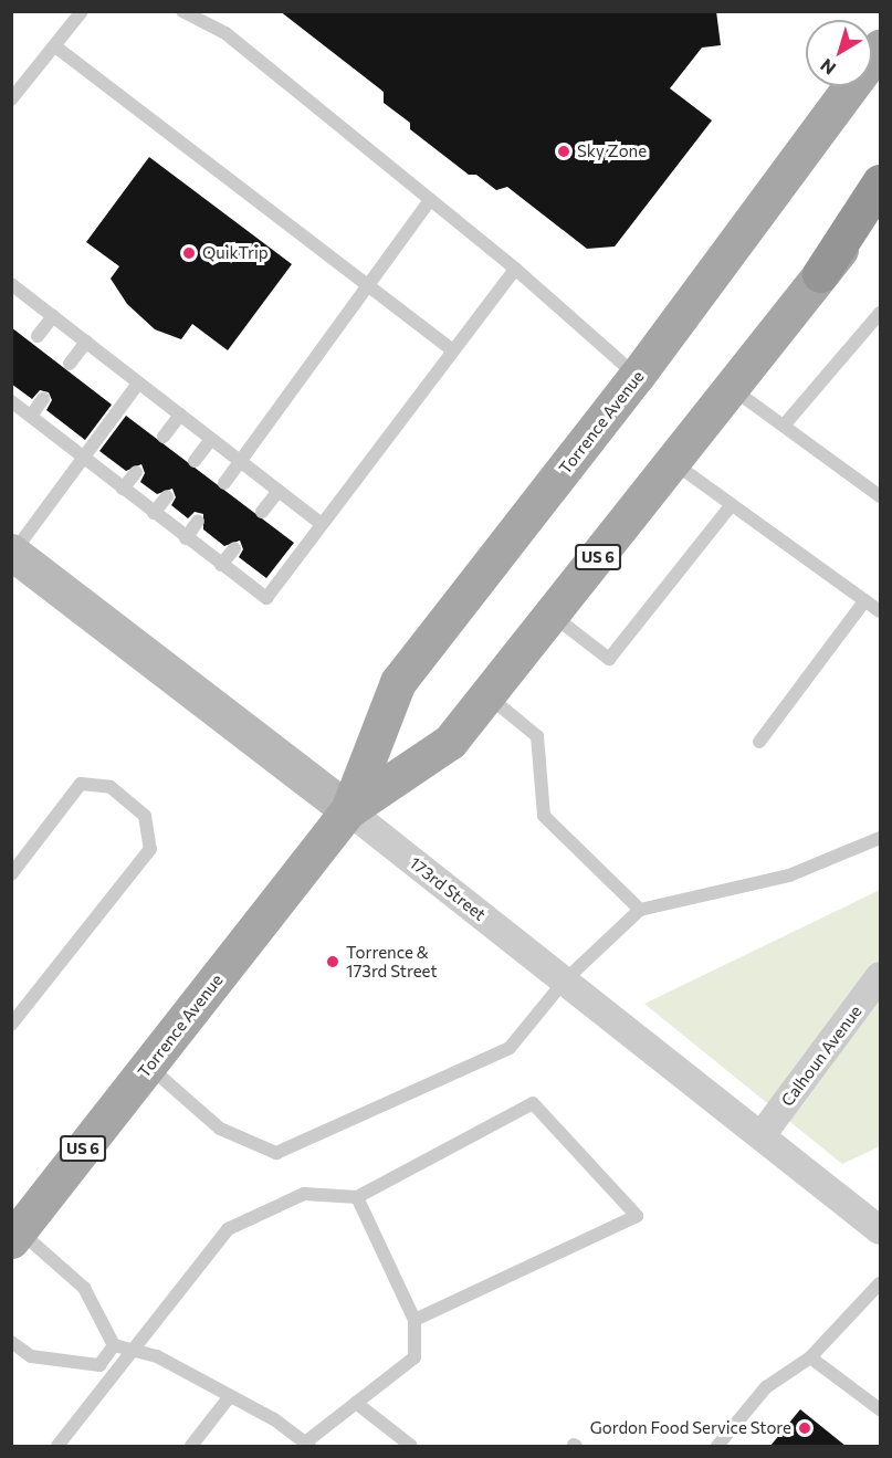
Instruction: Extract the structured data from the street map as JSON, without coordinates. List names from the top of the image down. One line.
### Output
{"streets":{"highway":["US 6"],"main road":["Torrence Avenue"],"street":["173rd Street","Calhoun Avenue"]},"crossings":[["Torrence Avenue","US 6"],["Torrence Avenue","173rd Street"],["173rd Street","Calhoun Avenue"]],"places":["Sky Zone","QuikTrip","Torrence & 173rd Street","Gordon Food Service Store"],"north":"bottom left"}
